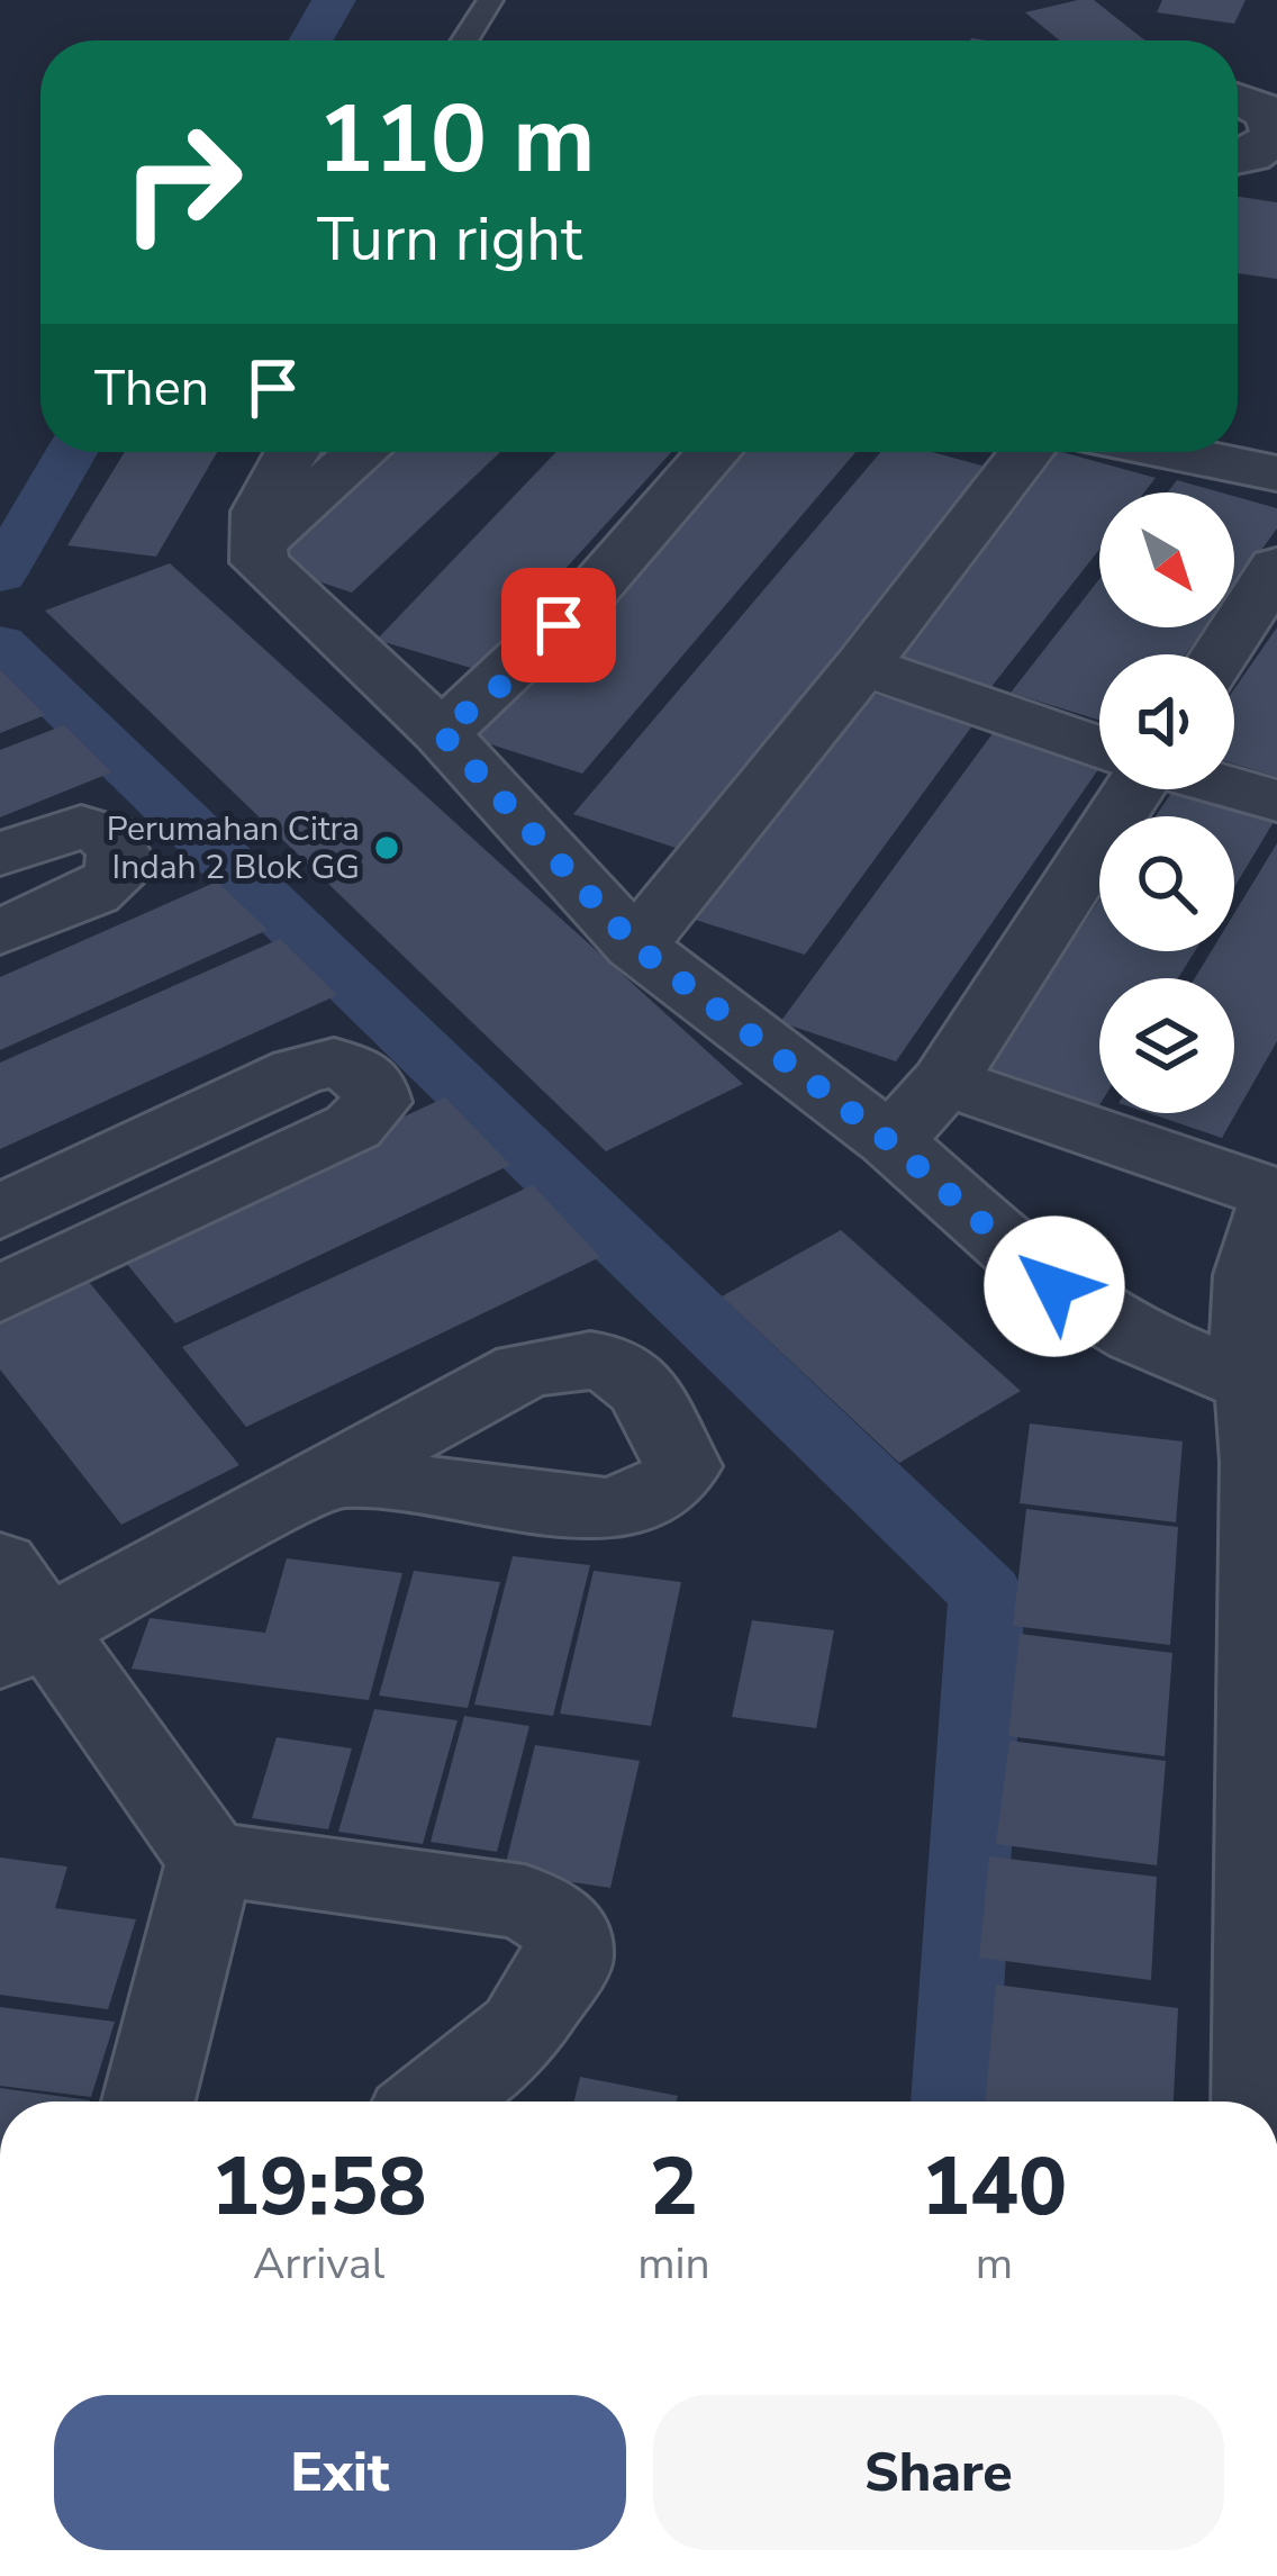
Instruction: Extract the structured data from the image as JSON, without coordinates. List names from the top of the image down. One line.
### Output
{"places":["Perumahan Citra Indah 2 Blok GG"],"north":"bottom right","page":{"turn":["110 m","Turn right"],"then":"Then","eta":["19:58","Arrival","2","min","140","m"],"buttons":["Exit","Share"]}}
